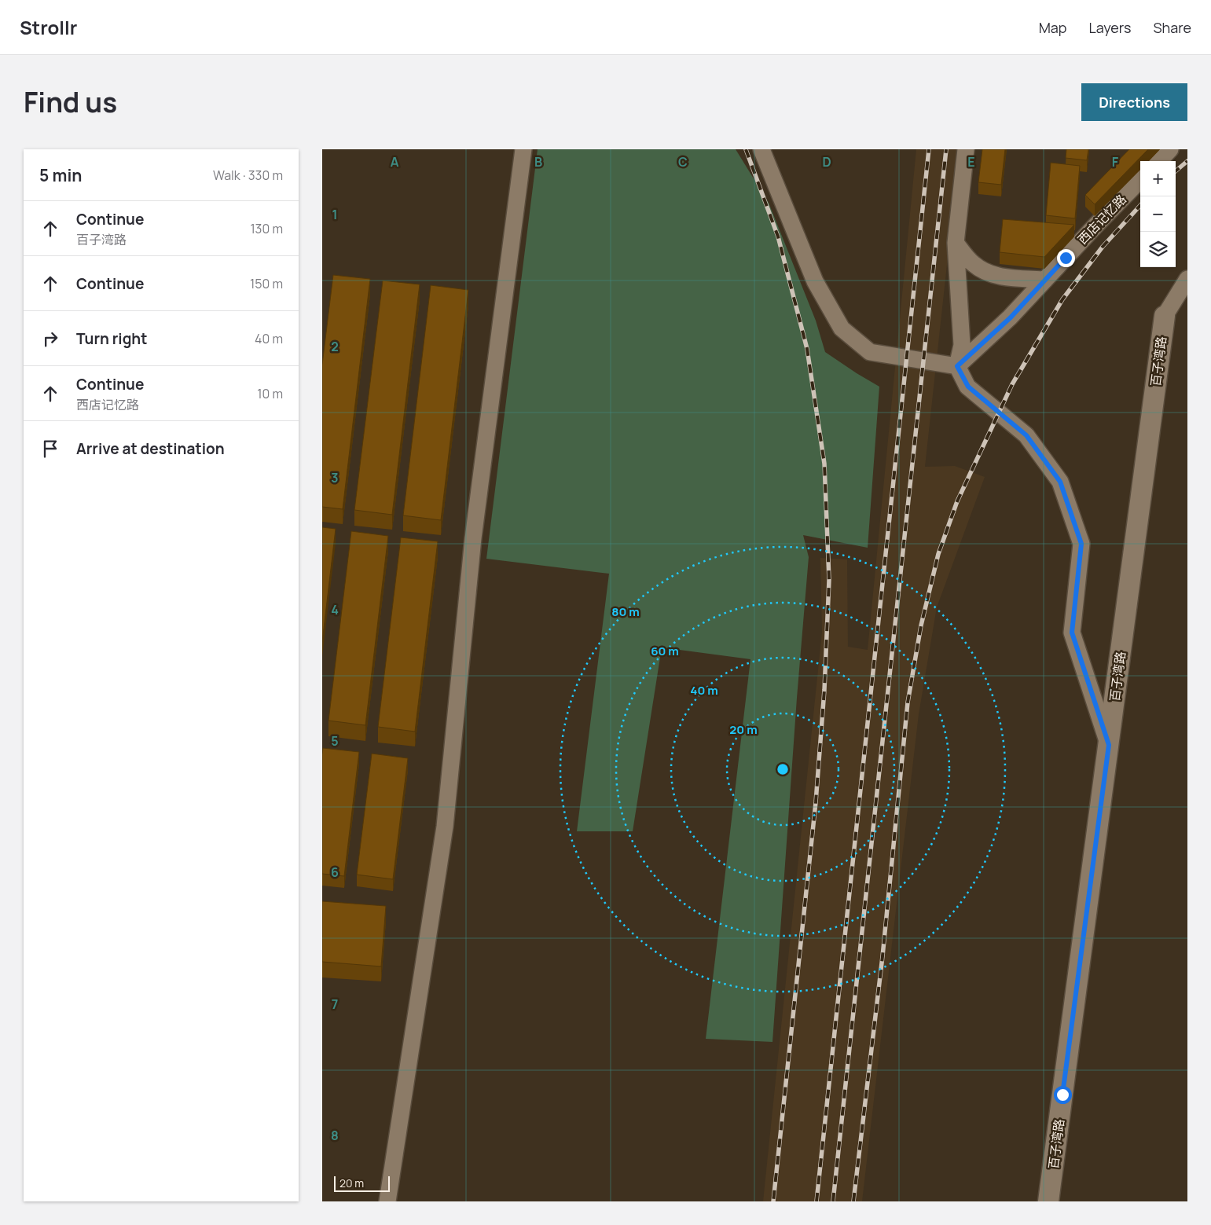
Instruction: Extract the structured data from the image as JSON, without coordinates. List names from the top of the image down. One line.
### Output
{"streets":{"street":["西店记忆路","百子湾路"]},"scale_bar":"20 m","page":{"header":"Strollr","nav":["Map","Layers","Share"],"title":"Find us","buttons":"Directions","heading":["5 min","Walk · 330 m"],"map_buttons":["+","−"],"list":[["Continue","百子湾路","130 m"],["Continue","150 m"],["Turn right","40 m"],["Continue","西店记忆路","10 m"],"Arrive at destination"],"scale":"20 m"},"grid":{"columns":["A","B","C","D","E","F"],"rows":["1","2","3","4","5","6","7","8"]},"rings":["80 m","60 m","40 m","20 m"]}
